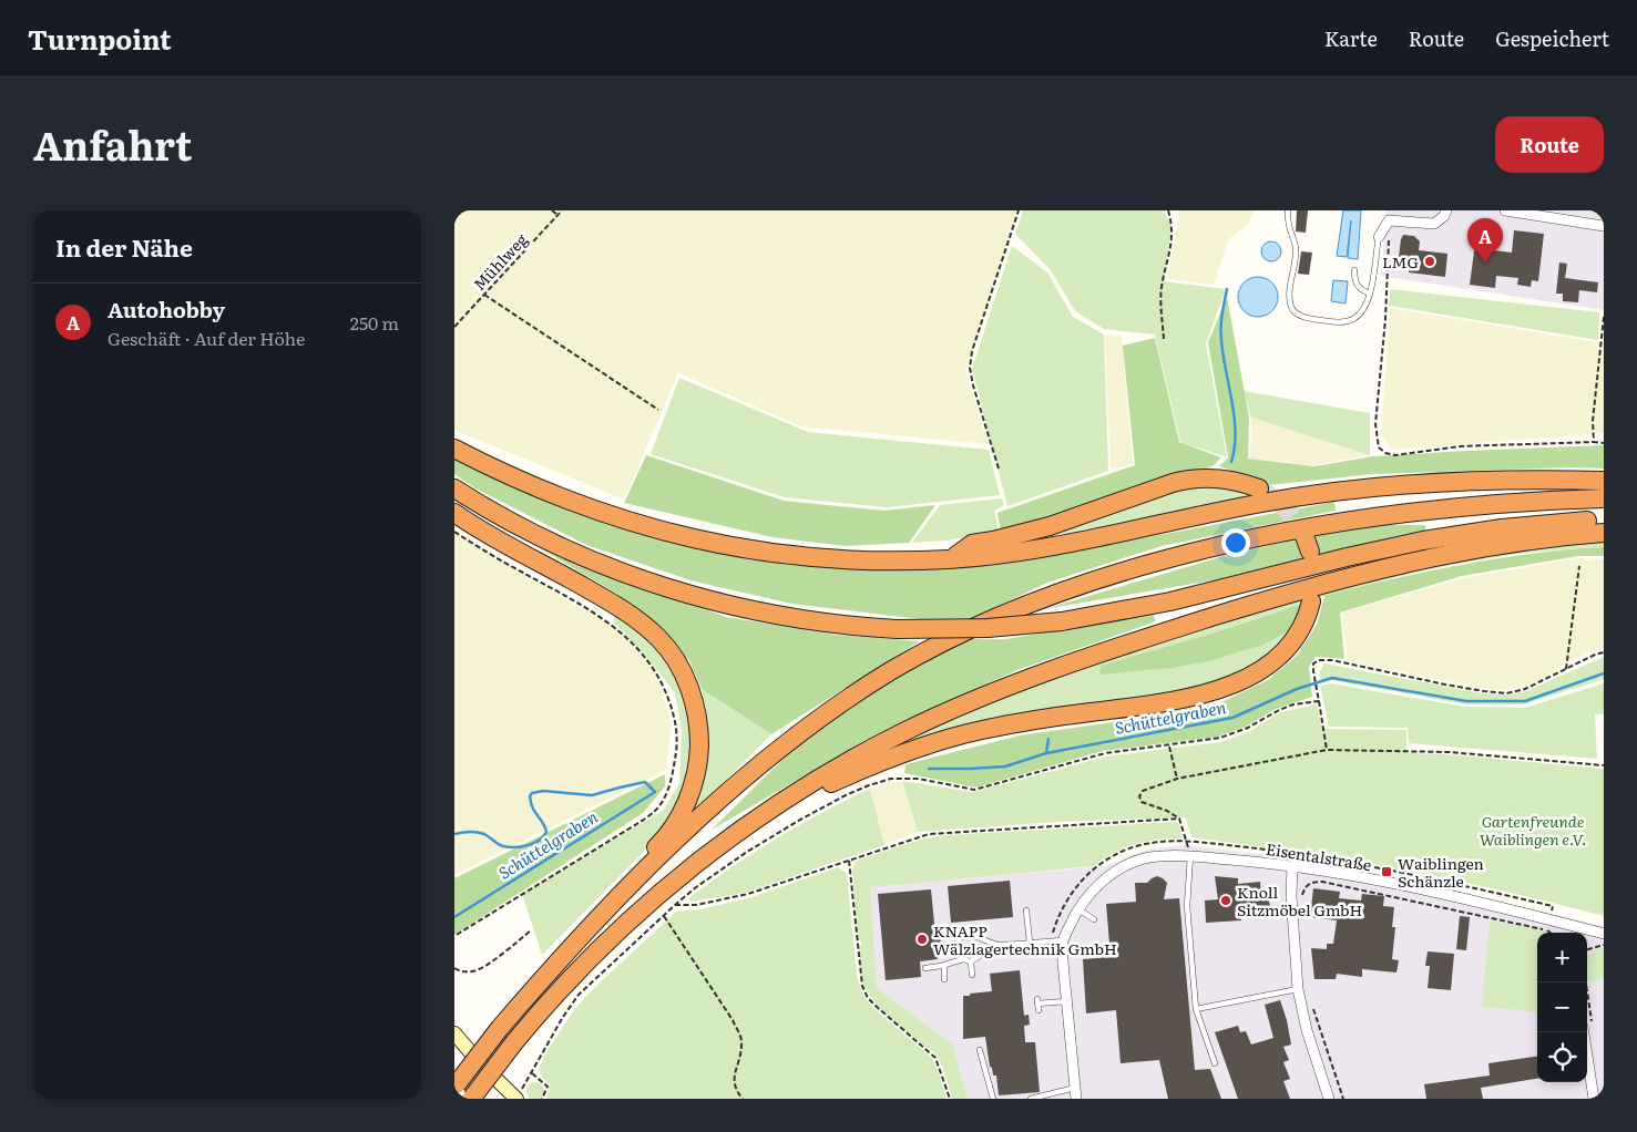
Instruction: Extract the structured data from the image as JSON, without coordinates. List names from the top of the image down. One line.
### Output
{"streets":{"street":["Eisentalstraße"],"path":["Mühlweg"]},"water":["Schüttelgraben"],"parks":["Gartenfreunde Waiblingen e.V."],"places":{"other":["LMG","Knoll Sitzmöbel GmbH","KNAPP Wälzlagertechnik GmbH"],"transit":["Waiblingen Schänzle"]},"page":{"header":"Turnpoint","nav":["Karte","Route","Gespeichert"],"title":"Anfahrt","buttons":"Route","heading":"In der Nähe","pins":"A","list":[{"mark":"A","name":"Autohobby","note":"Geschäft · Auf der Höhe","value":"250 m"}],"map_buttons":["+","−"]}}
